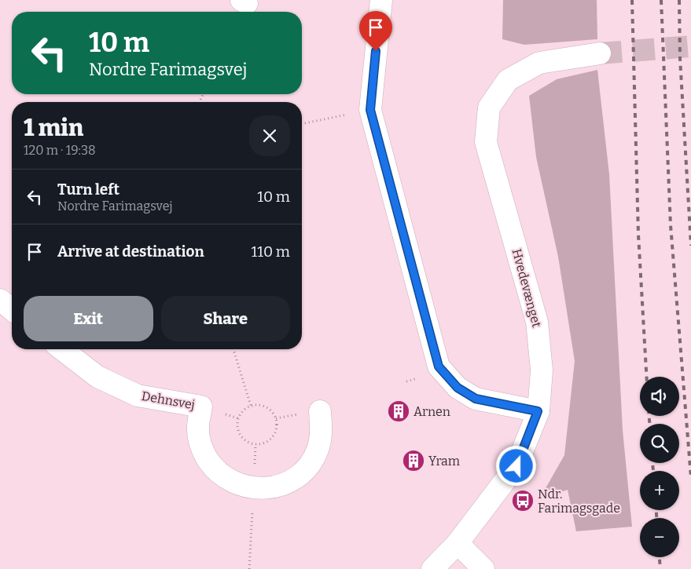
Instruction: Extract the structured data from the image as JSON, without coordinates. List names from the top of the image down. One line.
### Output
{"streets":{"street":["Hvedevænget","Dehnsvej"]},"places":{"building":["Arnen","Yram"],"bus stop":["Ndr. Farimagsgade"]},"page":{"turn":["10 m","Nordre Farimagsvej"],"heading":["1 min","120 m · 19:38"],"list":[{"name":"Turn left","note":"Nordre Farimagsvej","value":"10 m"},{"name":"Arrive at destination","value":"110 m"}],"buttons":["Exit","Share"],"map_buttons":["+","−"]}}
